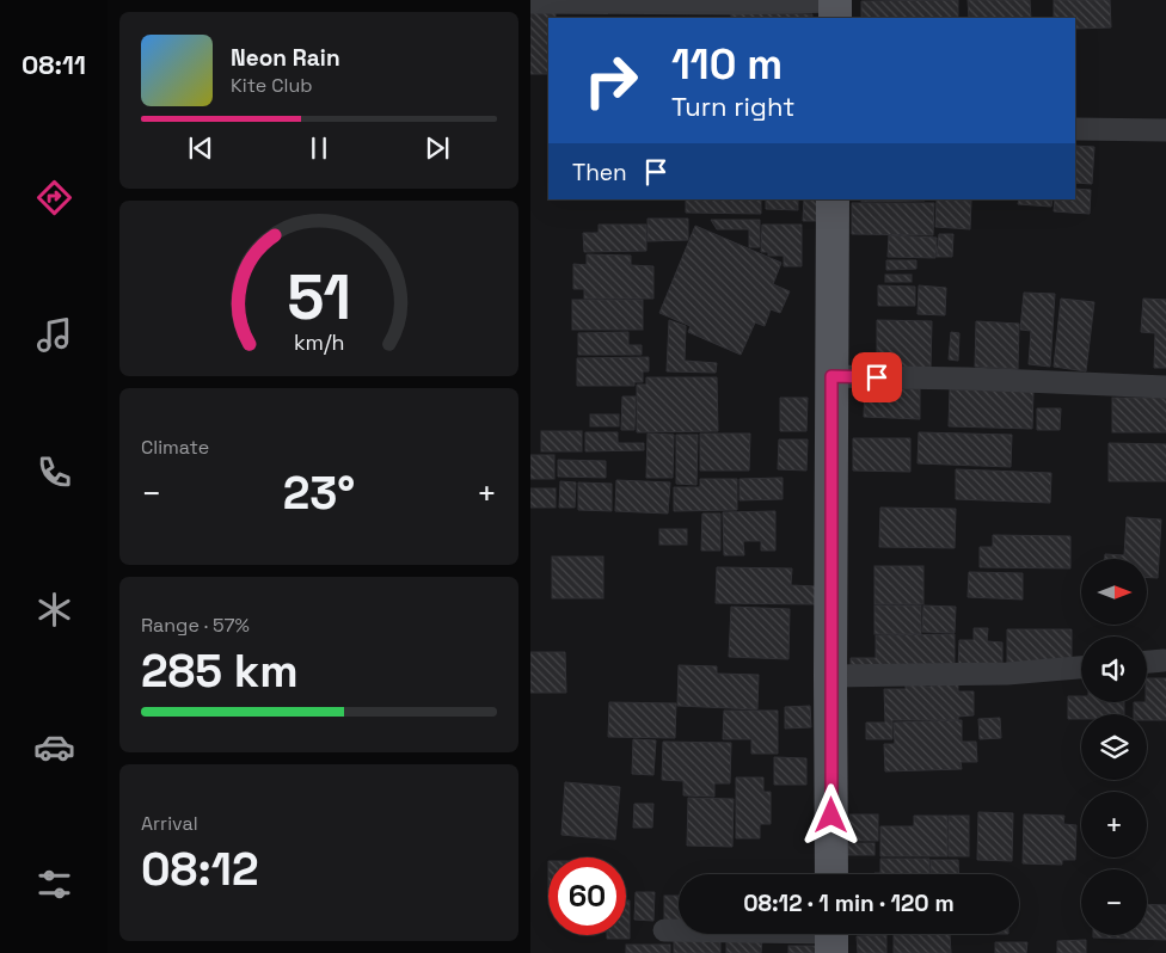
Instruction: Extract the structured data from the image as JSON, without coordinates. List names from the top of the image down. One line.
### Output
{"north":"right","page":{"tabs":"08:11","turn":["110 m","Turn right"],"song":["Neon Rain","Kite Club"],"then":"Then","tile":["Climate",["Range · 57%","285 km"],["Arrival","08:12"]],"heat":["−","23°","+"],"map_buttons":["+","−"],"limit":"60","trip":"08:12 · 1 min · 120 m","gauge":["51","km/h"]}}
